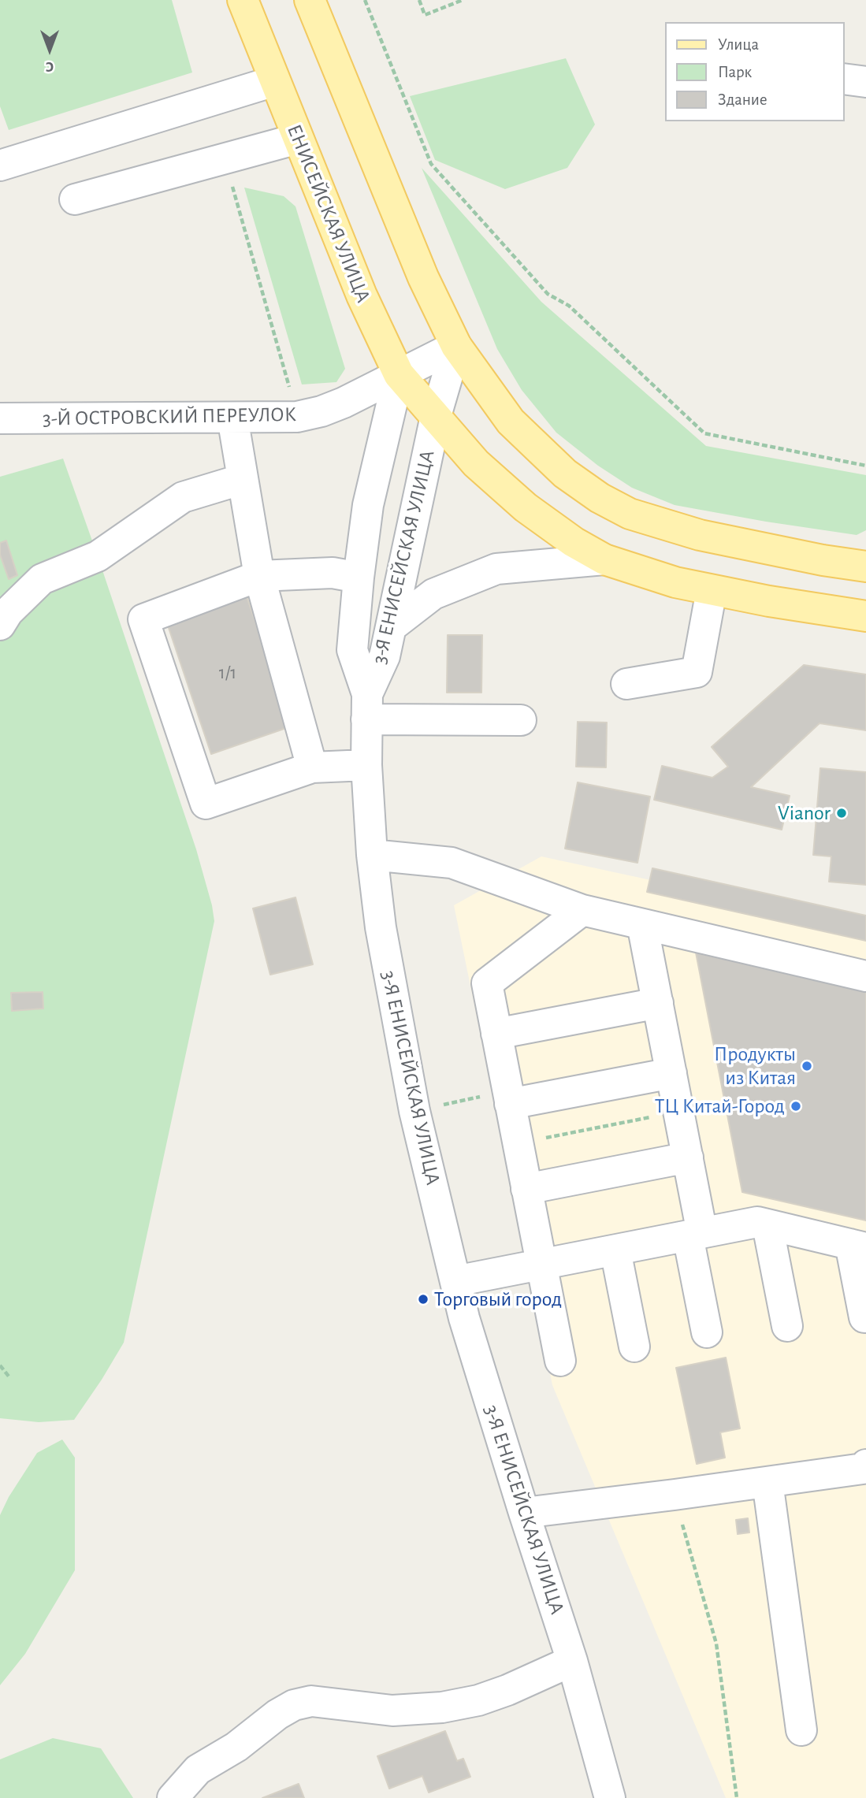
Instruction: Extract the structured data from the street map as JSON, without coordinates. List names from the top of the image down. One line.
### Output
{"streets":{"main road":["ЕНИСЕЙСКАЯ УЛИЦА"],"street":["3-Й ОСТРОВСКИЙ ПЕРЕУЛОК","3-Я ЕНИСЕЙСКАЯ УЛИЦА"]},"crossings":[["ЕНИСЕЙСКАЯ УЛИЦА","3-Й ОСТРОВСКИЙ ПЕРЕУЛОК"],["ЕНИСЕЙСКАЯ УЛИЦА","3-Я ЕНИСЕЙСКАЯ УЛИЦА"],["3-Й ОСТРОВСКИЙ ПЕРЕУЛОК","3-Я ЕНИСЕЙСКАЯ УЛИЦА"]],"places":["Vianor","Продукты из Китая","ТЦ Китай-Город","Торговый город"],"house_numbers":["1/1"],"legend":["Улица","Парк","Здание"],"north":"bottom"}
